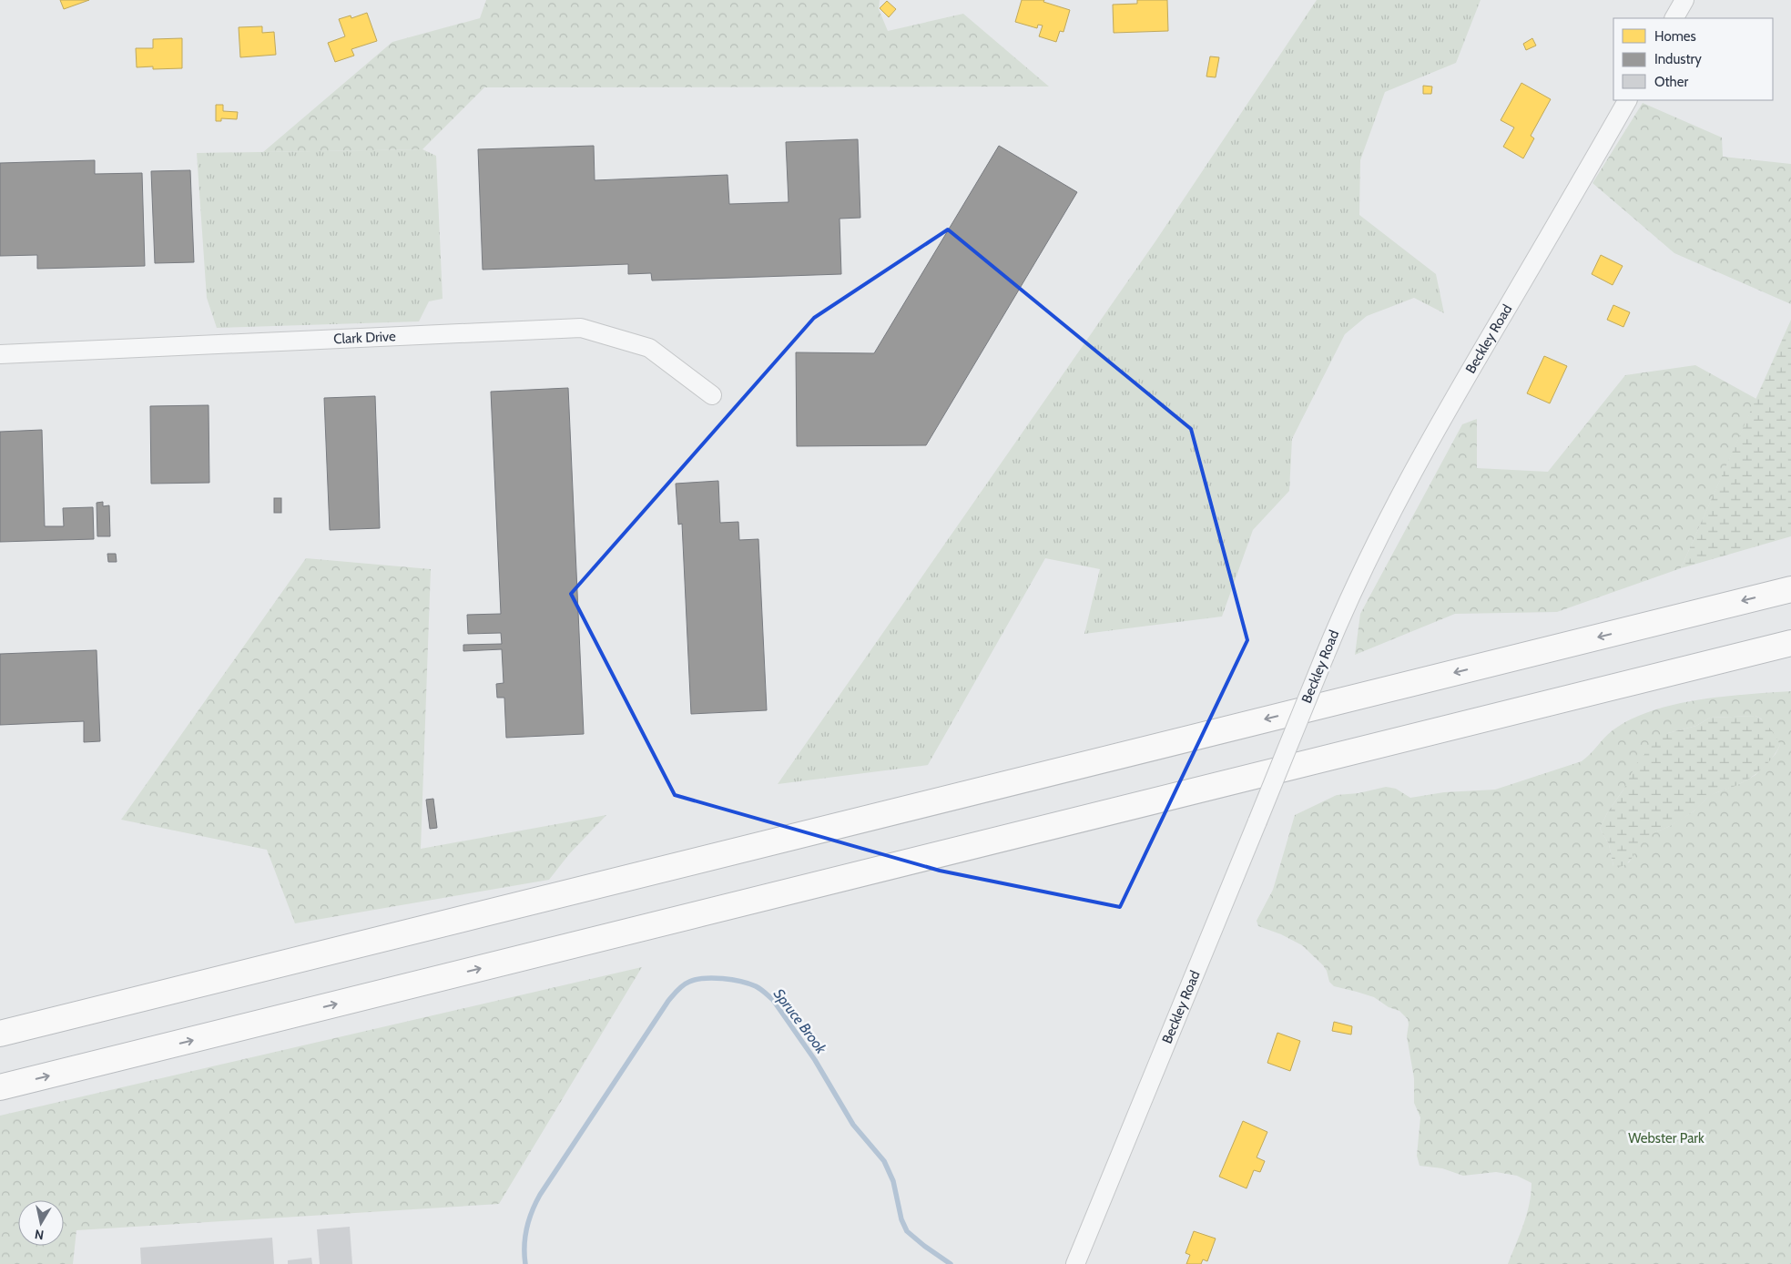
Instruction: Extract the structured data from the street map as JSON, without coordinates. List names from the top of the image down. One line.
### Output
{"streets":{"street":["Clark Drive","Beckley Road"]},"water":["Spruce Brook"],"parks":["Webster Park"],"legend":["Homes","Industry","Other"],"north":"bottom"}
